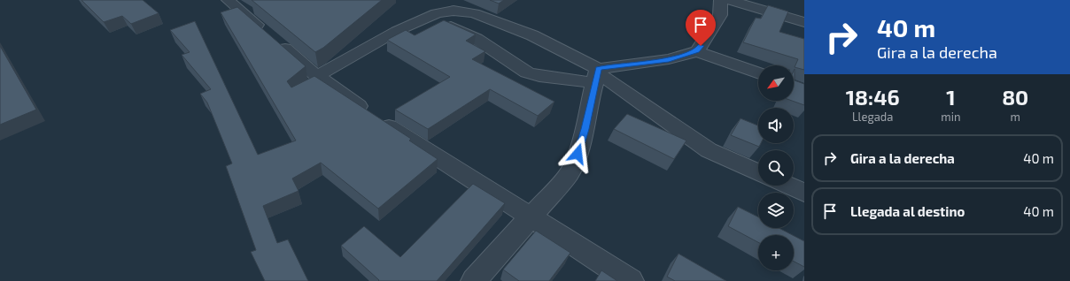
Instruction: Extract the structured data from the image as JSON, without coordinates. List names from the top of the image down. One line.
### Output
{"north":"bottom left","page":{"turn":["40 m","Gira a la derecha"],"map_buttons":"+","eta":["18:46","Llegada","1","min","80","m"],"list":[{"name":"Gira a la derecha","value":"40 m"},{"name":"Llegada al destino","value":"40 m"}]}}
